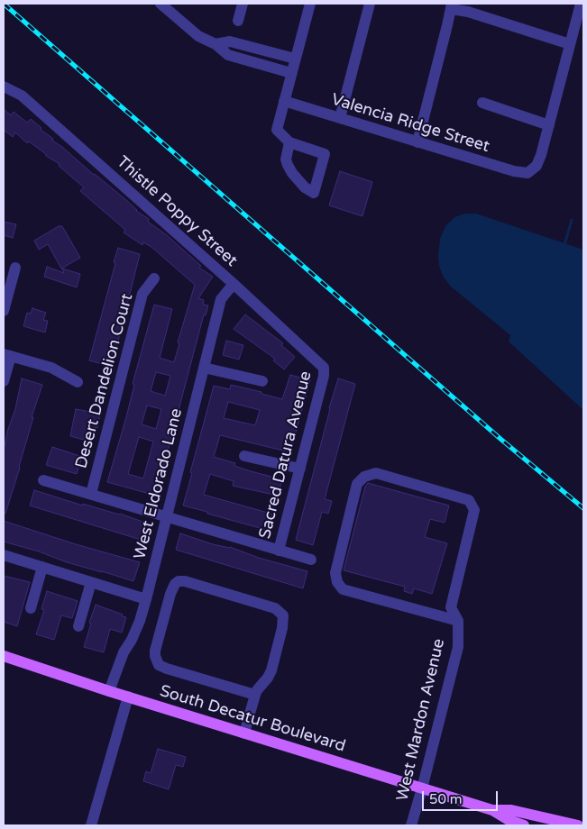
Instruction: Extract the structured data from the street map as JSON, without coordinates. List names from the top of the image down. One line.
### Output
{"streets":{"main road":["South Decatur Boulevard"],"street":["Valencia Ridge Street","Thistle Poppy Street","Desert Dandelion Court","Sacred Datura Avenue","West Eldorado Lane","West Mardon Avenue"]},"crossings":[["Thistle Poppy Street","Sacred Datura Avenue"],["Thistle Poppy Street","West Eldorado Lane"],["West Eldorado Lane","South Decatur Boulevard"],["South Decatur Boulevard","West Mardon Avenue"]],"scale_bar":"50 m"}
